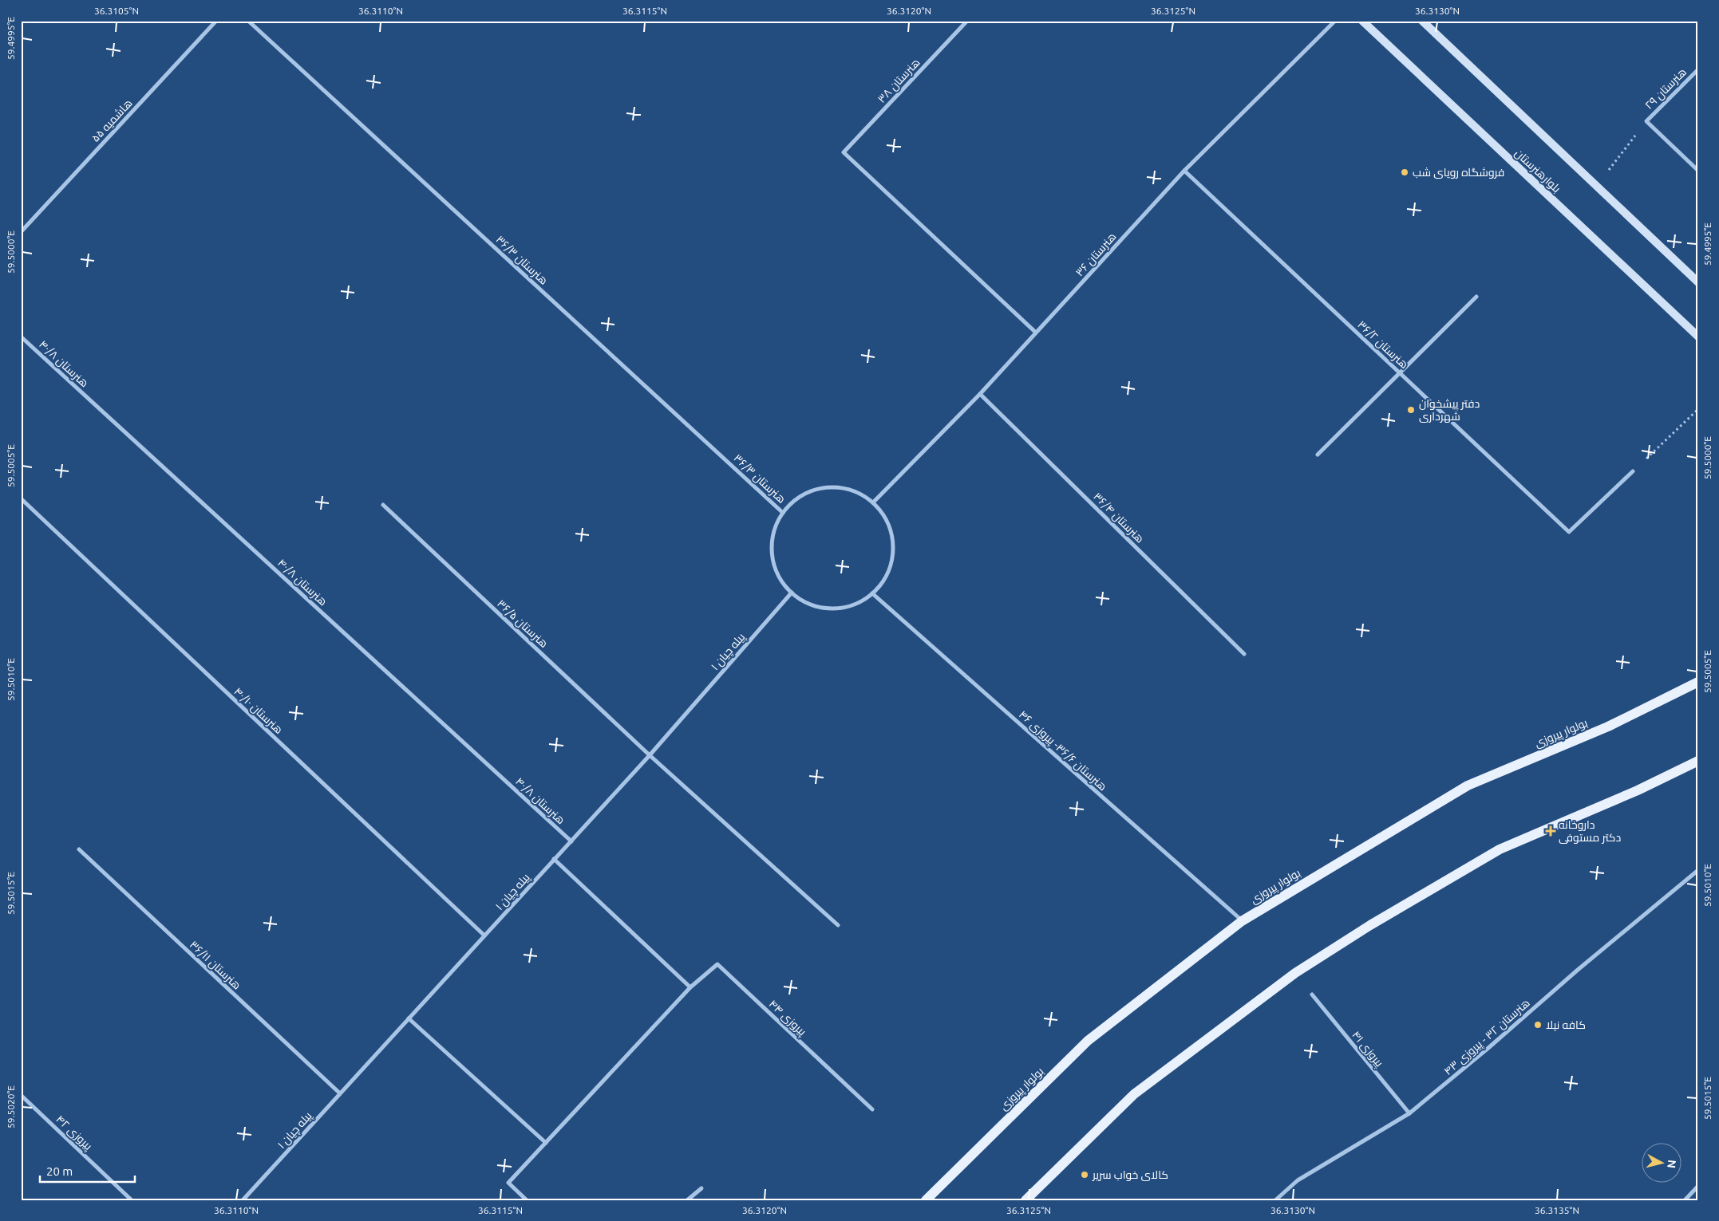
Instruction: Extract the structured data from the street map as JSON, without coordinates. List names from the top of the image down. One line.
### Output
{"streets":{"main road":["بلوارهنرستان","بولوار پیروزی"],"street":["هنرستان ۳۸","هنرستان ۲۹","هاشمیه ۵۵","هنرستان ۳۶","هنرستان ۳۶/۳","هنرستان ۳۶/۲","هنرستان ۴۰/۸","هنرستان ۳۶/۴","هنرستان ۳۶/۵","پیله چیان ۱","هنرستان ۴۰/۱۰","هنرستان ۳۶/۶- پیروزی ۴۶","هنرستان ۳۶/۱۱","پیروزی ۴۴","هنرستان ۳۲ - پیروزی ۴۳","پیروزی ۴۱","پیروزی ۴۲"]},"crossings":[["هنرستان ۳۸","هنرستان ۳۶"],["هنرستان ۳۶","هنرستان ۳۶/۳"],["هنرستان ۳۶","هنرستان ۳۶/۲"],["هنرستان ۳۶","هنرستان ۳۶/۴"],["هنرستان ۳۶","پیله چیان ۱"],["هنرستان ۳۶","هنرستان ۳۶/۶- پیروزی ۴۶"],["هنرستان ۳۶/۳","پیله چیان ۱"],["هنرستان ۳۶/۳","هنرستان ۳۶/۶- پیروزی ۴۶"],["هنرستان ۴۰/۸","پیله چیان ۱"],["هنرستان ۳۶/۵","پیله چیان ۱"],["پیله چیان ۱","هنرستان ۴۰/۱۰"],["پیله چیان ۱","هنرستان ۳۶/۶- پیروزی ۴۶"],["پیله چیان ۱","هنرستان ۳۶/۱۱"],["بولوار پیروزی","هنرستان ۳۶/۶- پیروزی ۴۶"],["هنرستان ۳۲ - پیروزی ۴۳","پیروزی ۴۱"]],"places":{"other":["فروشگاه رویای شب","دفتر پیشخوان شهرداری","کافه نیلا","کالای خواب سریر"],"health":["داروخانه دکتر مستوفی"]},"scale_bar":"20 m","north":"right","coordinates":["36.3105°N","36.3110°N","36.3115°N","36.3120°N","36.3125°N","36.3130°N","59.4995°E","59.5000°E","59.5005°E","59.5010°E","59.5015°E","59.5020°E","36.3135°N"]}
